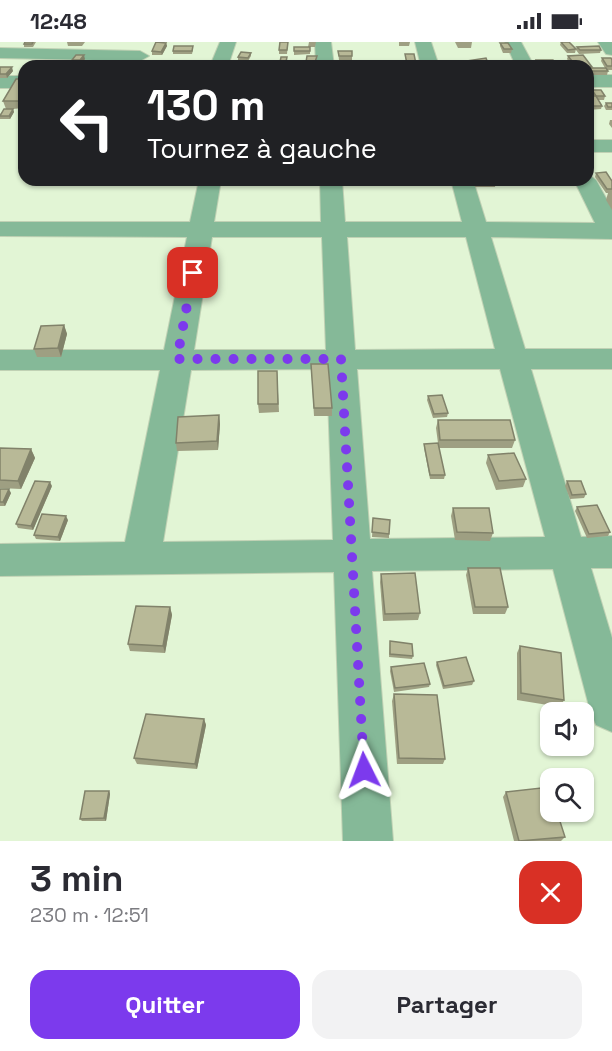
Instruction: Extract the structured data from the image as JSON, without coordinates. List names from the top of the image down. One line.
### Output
{"page":{"status":"12:48","turn":["130 m","Tournez à gauche"],"heading":["3 min","230 m · 12:51"],"buttons":["Quitter","Partager"]}}
